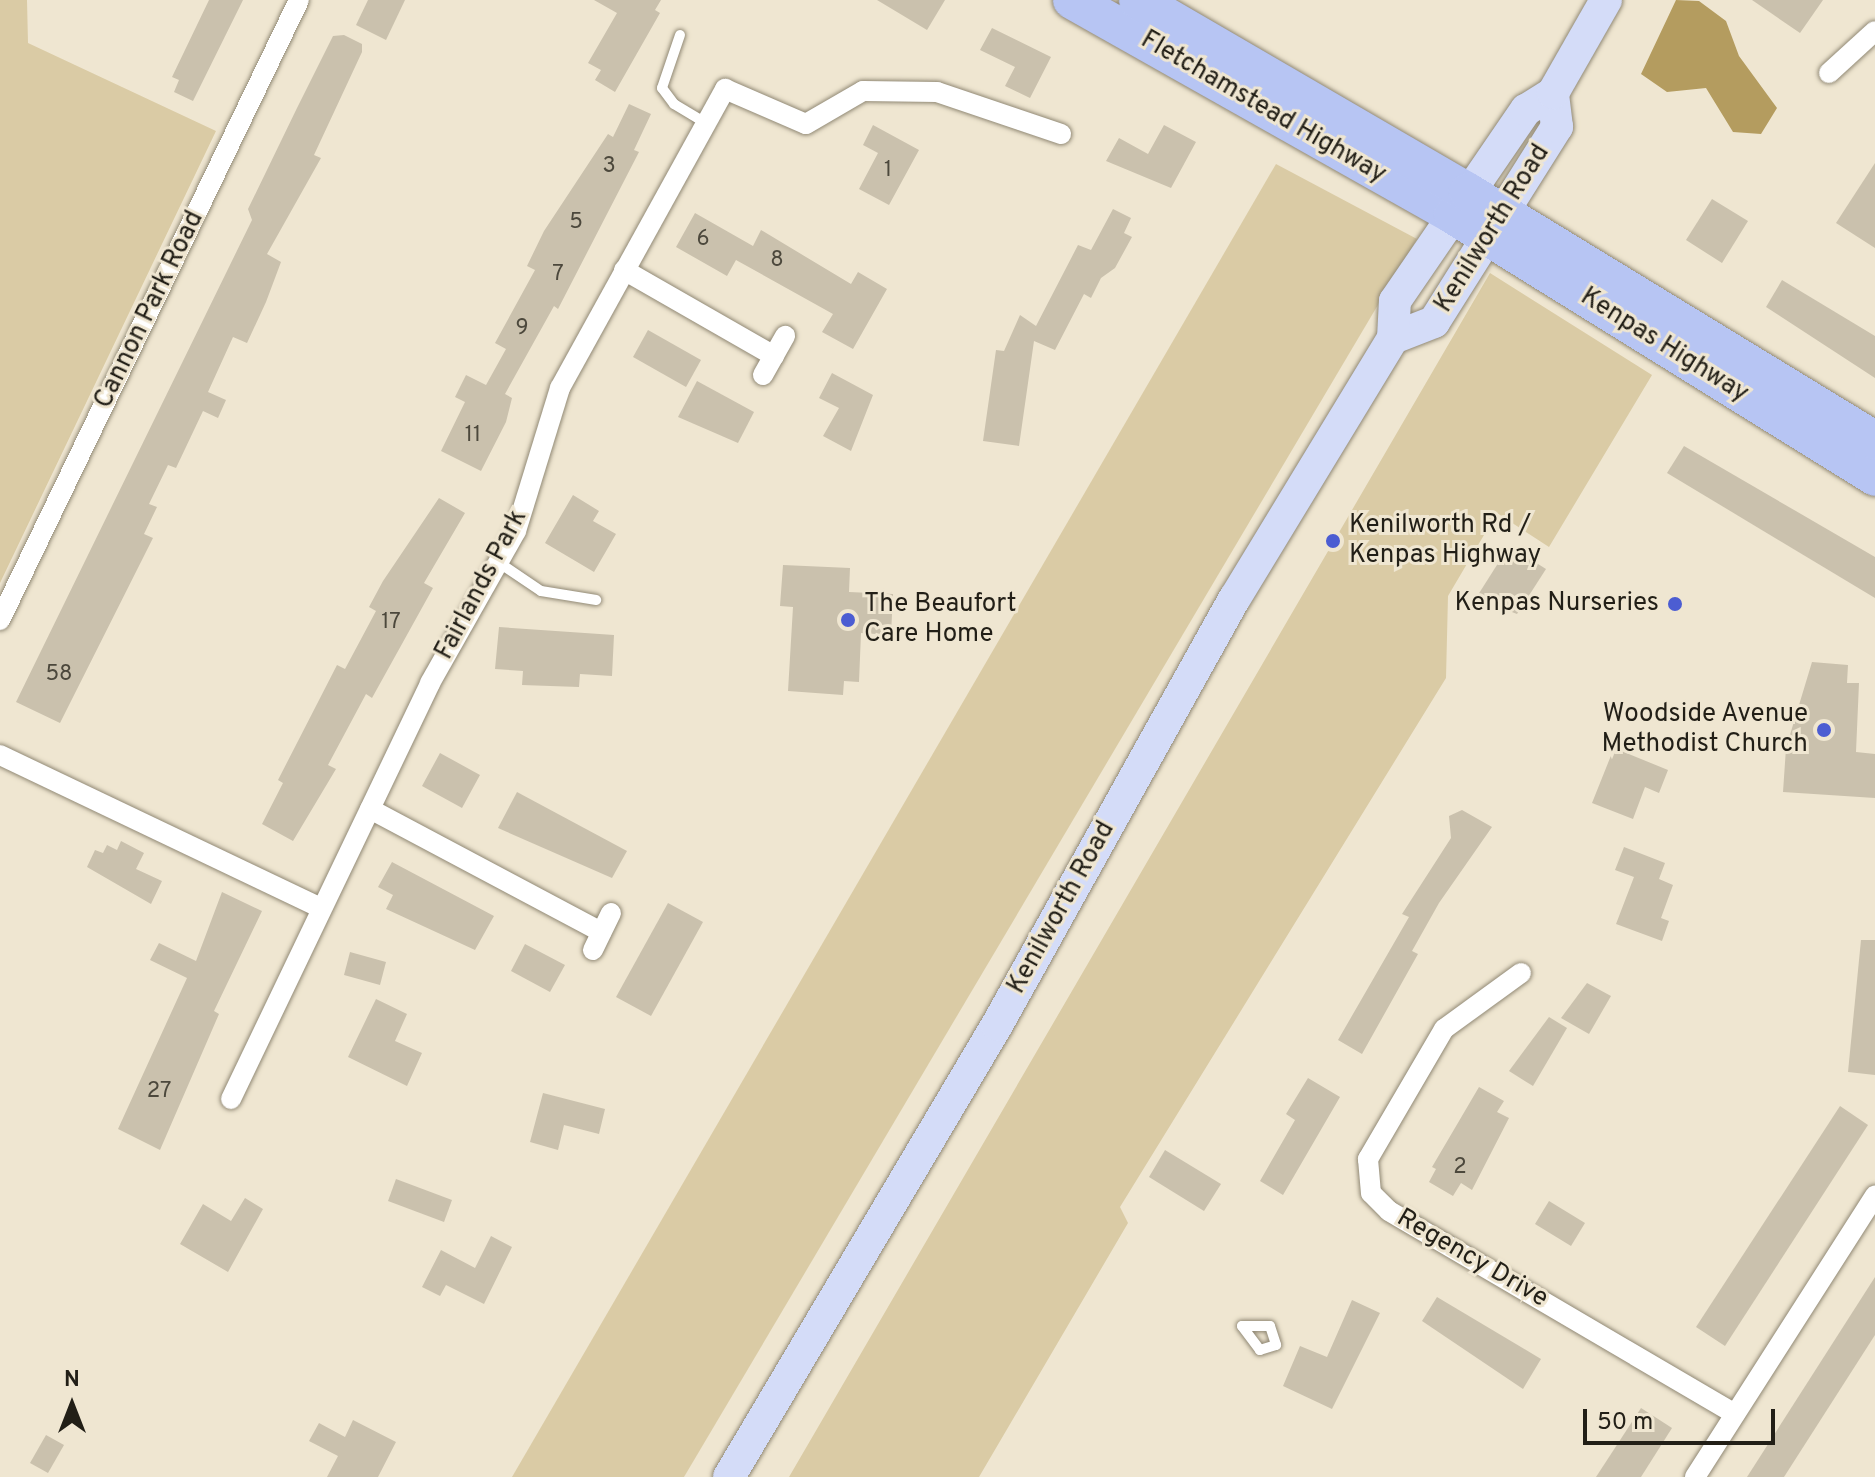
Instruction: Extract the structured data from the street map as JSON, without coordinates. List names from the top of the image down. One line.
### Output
{"streets":{"highway":["Fletchamstead Highway","Kenpas Highway"],"main road":["Kenilworth Road"],"street":["Cannon Park Road","Fairlands Park","Regency Drive"]},"crossings":[["Fletchamstead Highway","Kenilworth Road"],["Fletchamstead Highway","Kenpas Highway"],["Kenilworth Road","Kenpas Highway"]],"places":["Kenilworth Rd / Kenpas Highway","Kenpas Nurseries","The Beaufort Care Home","Woodside Avenue Methodist Church"],"house_numbers":["3","1","5","6","8","7","9","11","17","58","27","2"],"scale_bar":"50 m","north":"top"}
